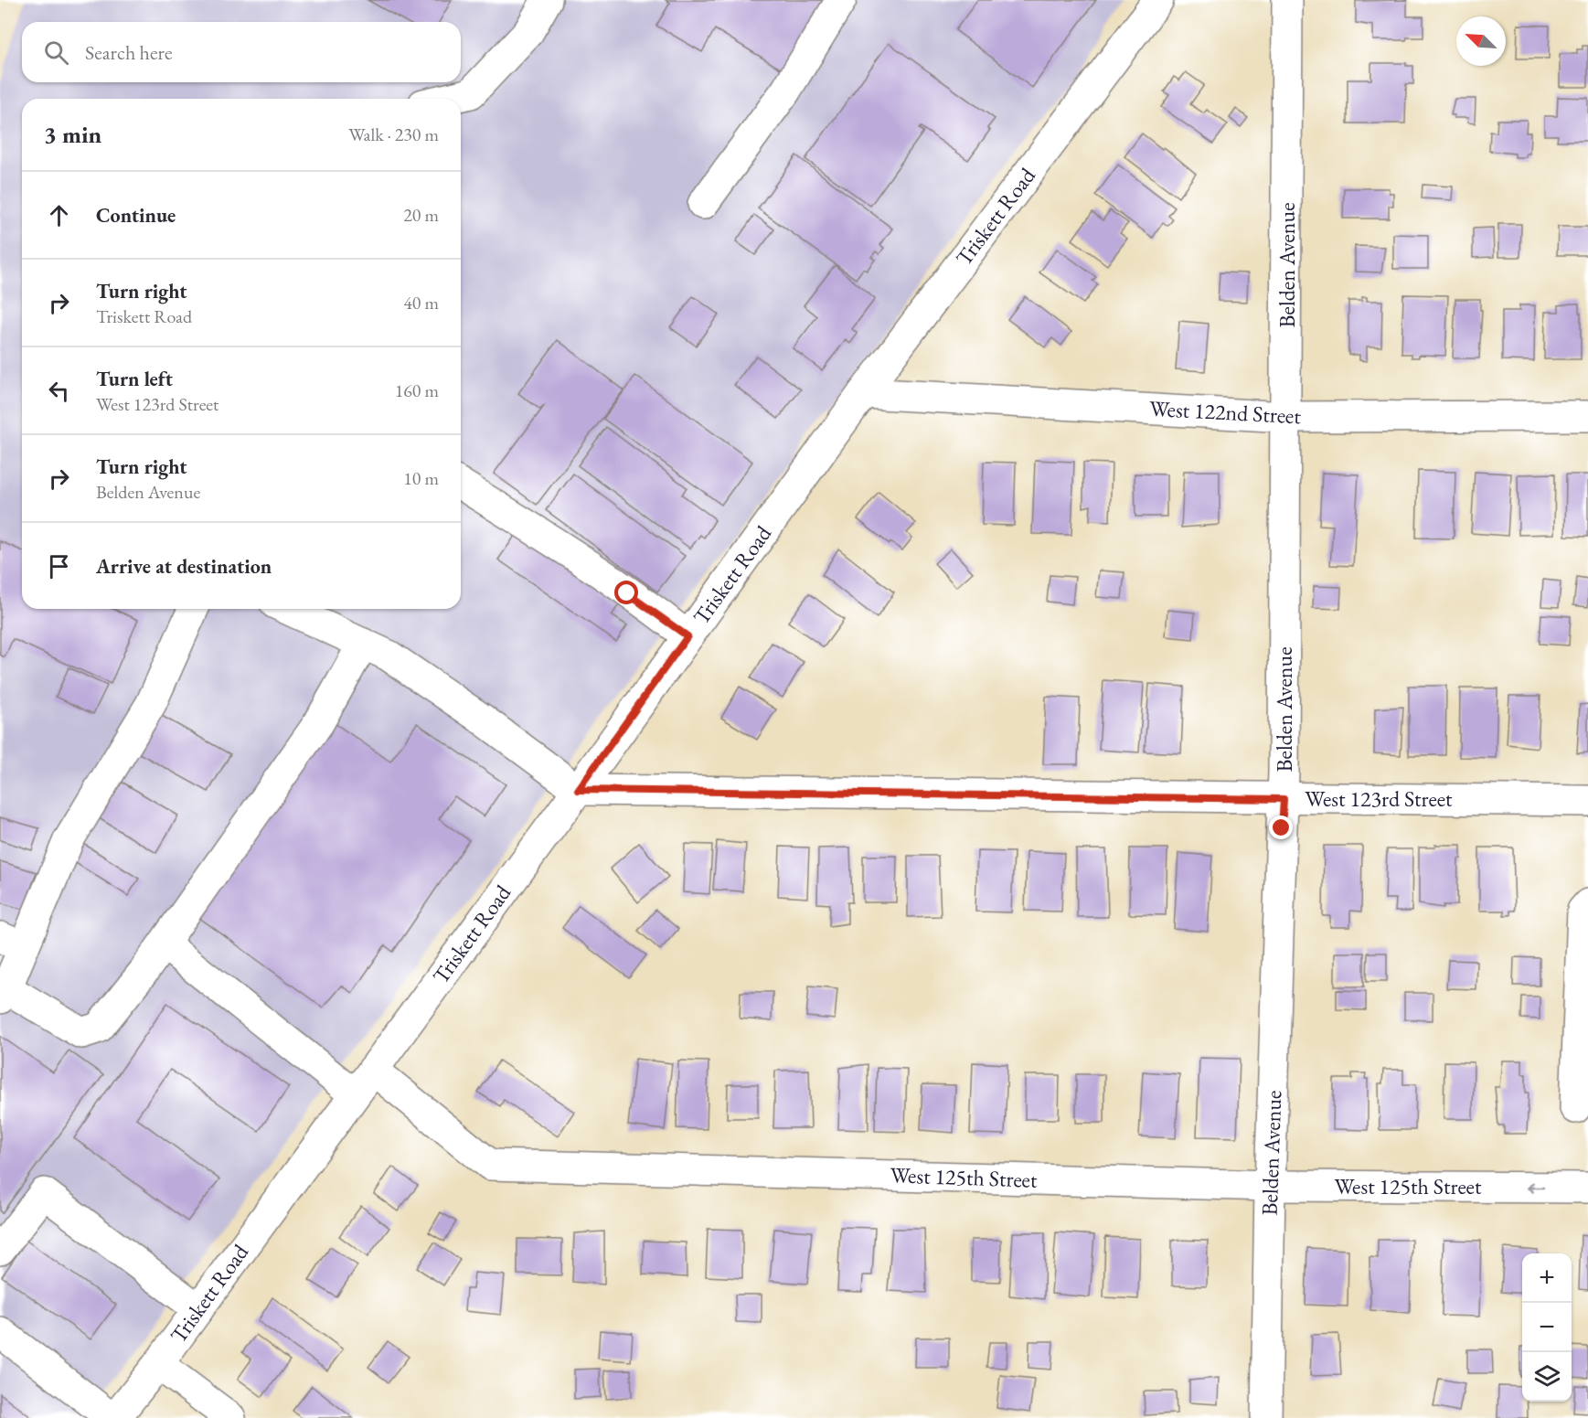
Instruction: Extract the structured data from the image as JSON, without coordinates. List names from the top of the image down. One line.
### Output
{"streets":{"street":["Triskett Road","Belden Avenue","West 122nd Street","West 123rd Street","West 125th Street"]},"crossings":[["Triskett Road","West 122nd Street"],["Triskett Road","West 123rd Street"],["Triskett Road","West 125th Street"],["Belden Avenue","West 122nd Street"],["Belden Avenue","West 123rd Street"],["Belden Avenue","West 125th Street"]],"north":"top left","page":{"search":"Search here","heading":["3 min","Walk · 230 m"],"list":[["Continue","20 m"],["Turn right","Triskett Road","40 m"],["Turn left","West 123rd Street","160 m"],["Turn right","Belden Avenue","10 m"],"Arrive at destination"],"map_buttons":["+","−"]}}
